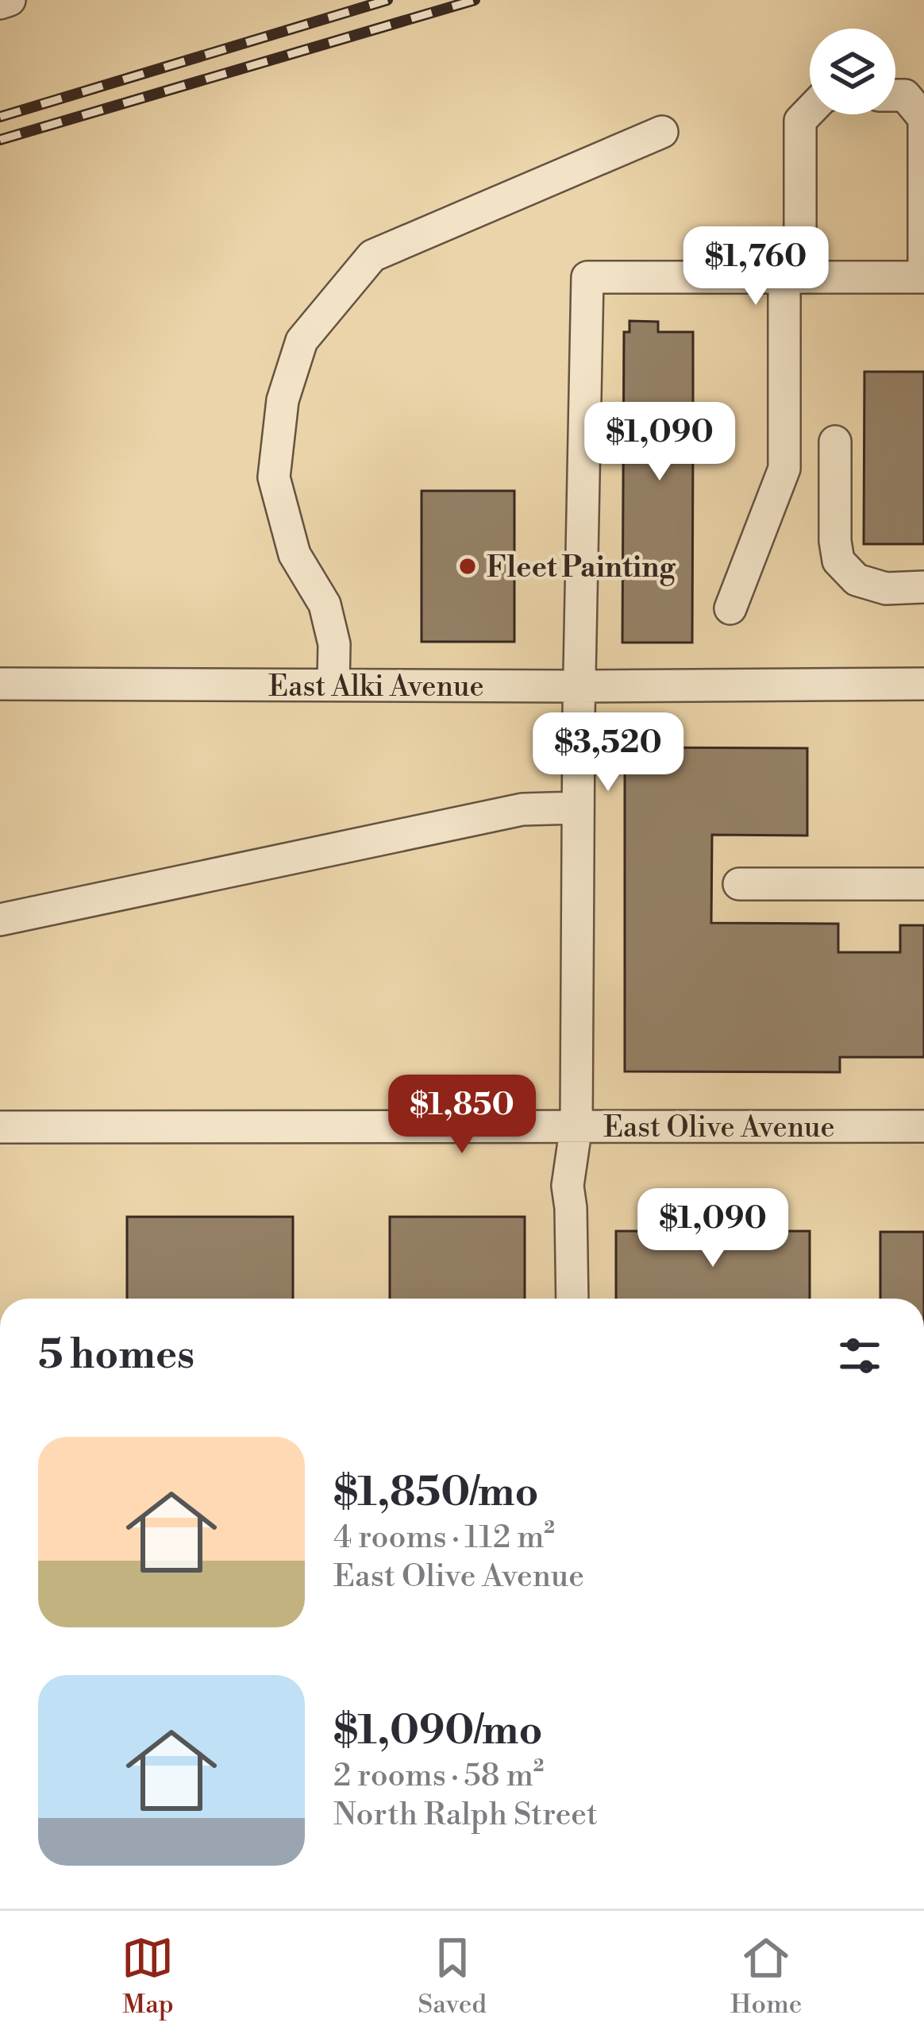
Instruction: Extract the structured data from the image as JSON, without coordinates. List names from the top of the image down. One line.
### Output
{"streets":{"street":["East Alki Avenue","East Olive Avenue"]},"places":["Fleet Painting"],"page":{"price":["$1,760","$1,090","$3,520","$1,850","$1,090"],"heading":"5 homes","list":[{"name":"$1,850/mo","note":"4 rooms · 112 m² · East Olive Avenue"},{"name":"$1,090/mo","note":"2 rooms · 58 m² · North Ralph Street"}],"tabs":["Map","Saved","Home"]}}
